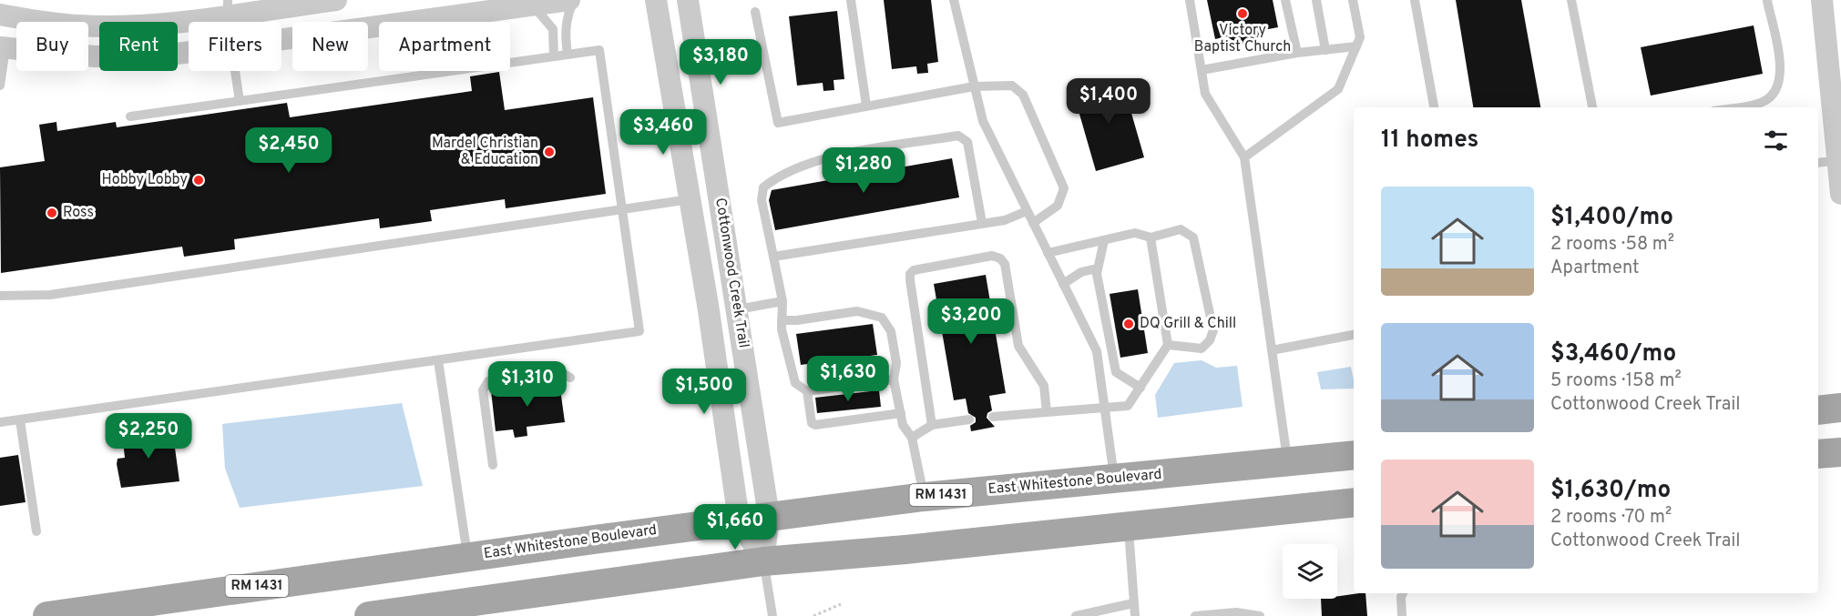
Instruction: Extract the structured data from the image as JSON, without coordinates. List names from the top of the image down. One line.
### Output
{"streets":{"main road":["East Whitestone Boulevard","RM 1431"],"street":["Cottonwood Creek Trail"]},"crossings":[["Cottonwood Creek Trail","East Whitestone Boulevard"]],"places":["Victory Baptist Church","Mardel Christian & Education","Hobby Lobby","Ross","DQ Grill & Chill"],"page":{"chip":["Buy","Rent","Filters","New","Apartment"],"price":["$3,180","$1,400","$3,460","$2,450","$1,280","$3,200","$1,630","$1,310","$1,500","$2,250","$1,660"],"heading":"11 homes","list":[{"name":"$1,400/mo","note":"2 rooms · 58 m² · Apartment"},{"name":"$3,460/mo","note":"5 rooms · 158 m² · Cottonwood Creek Trail"},{"name":"$1,630/mo","note":"2 rooms · 70 m² · Cottonwood Creek Trail"}]}}
